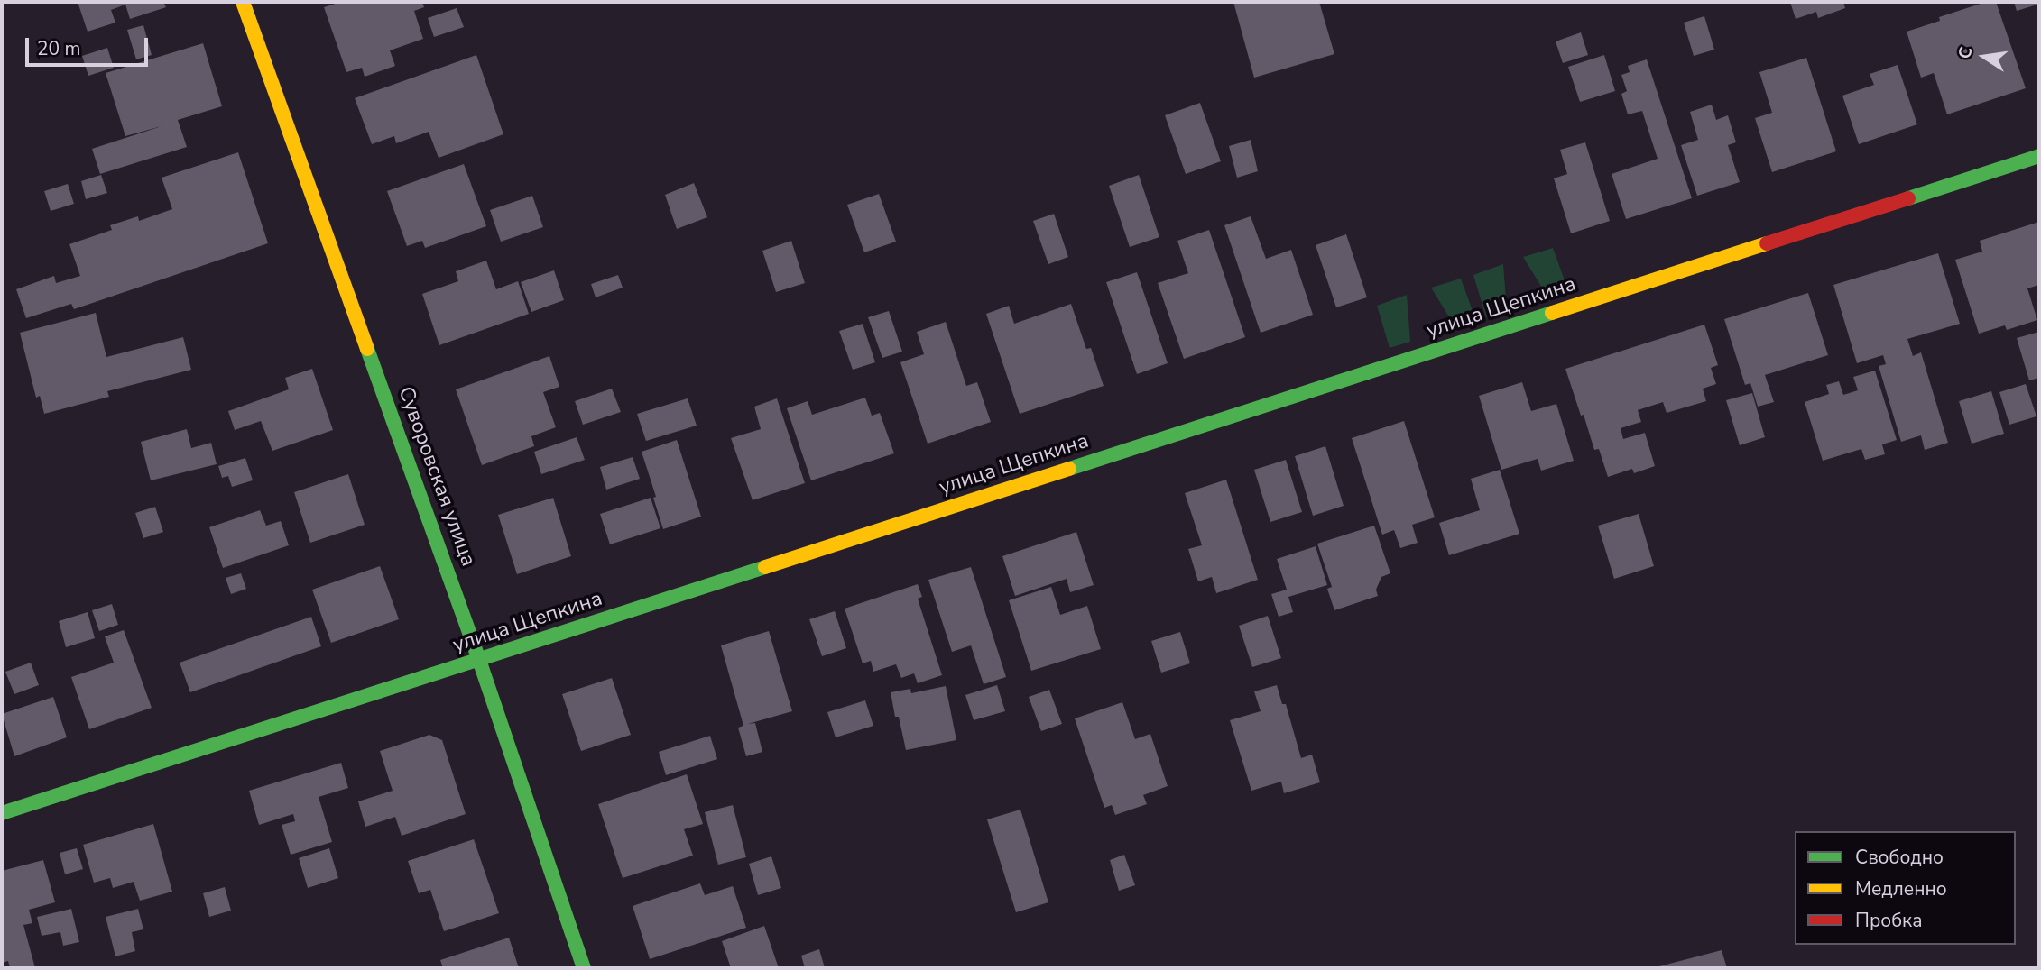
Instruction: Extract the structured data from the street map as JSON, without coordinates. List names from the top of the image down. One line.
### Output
{"streets":{"street":["улица Щепкина","Суворовская улица"]},"crossings":[["улица Щепкина","Суворовская улица"]],"legend":["Свободно","Медленно","Пробка"],"scale_bar":"20 m","north":"left"}
